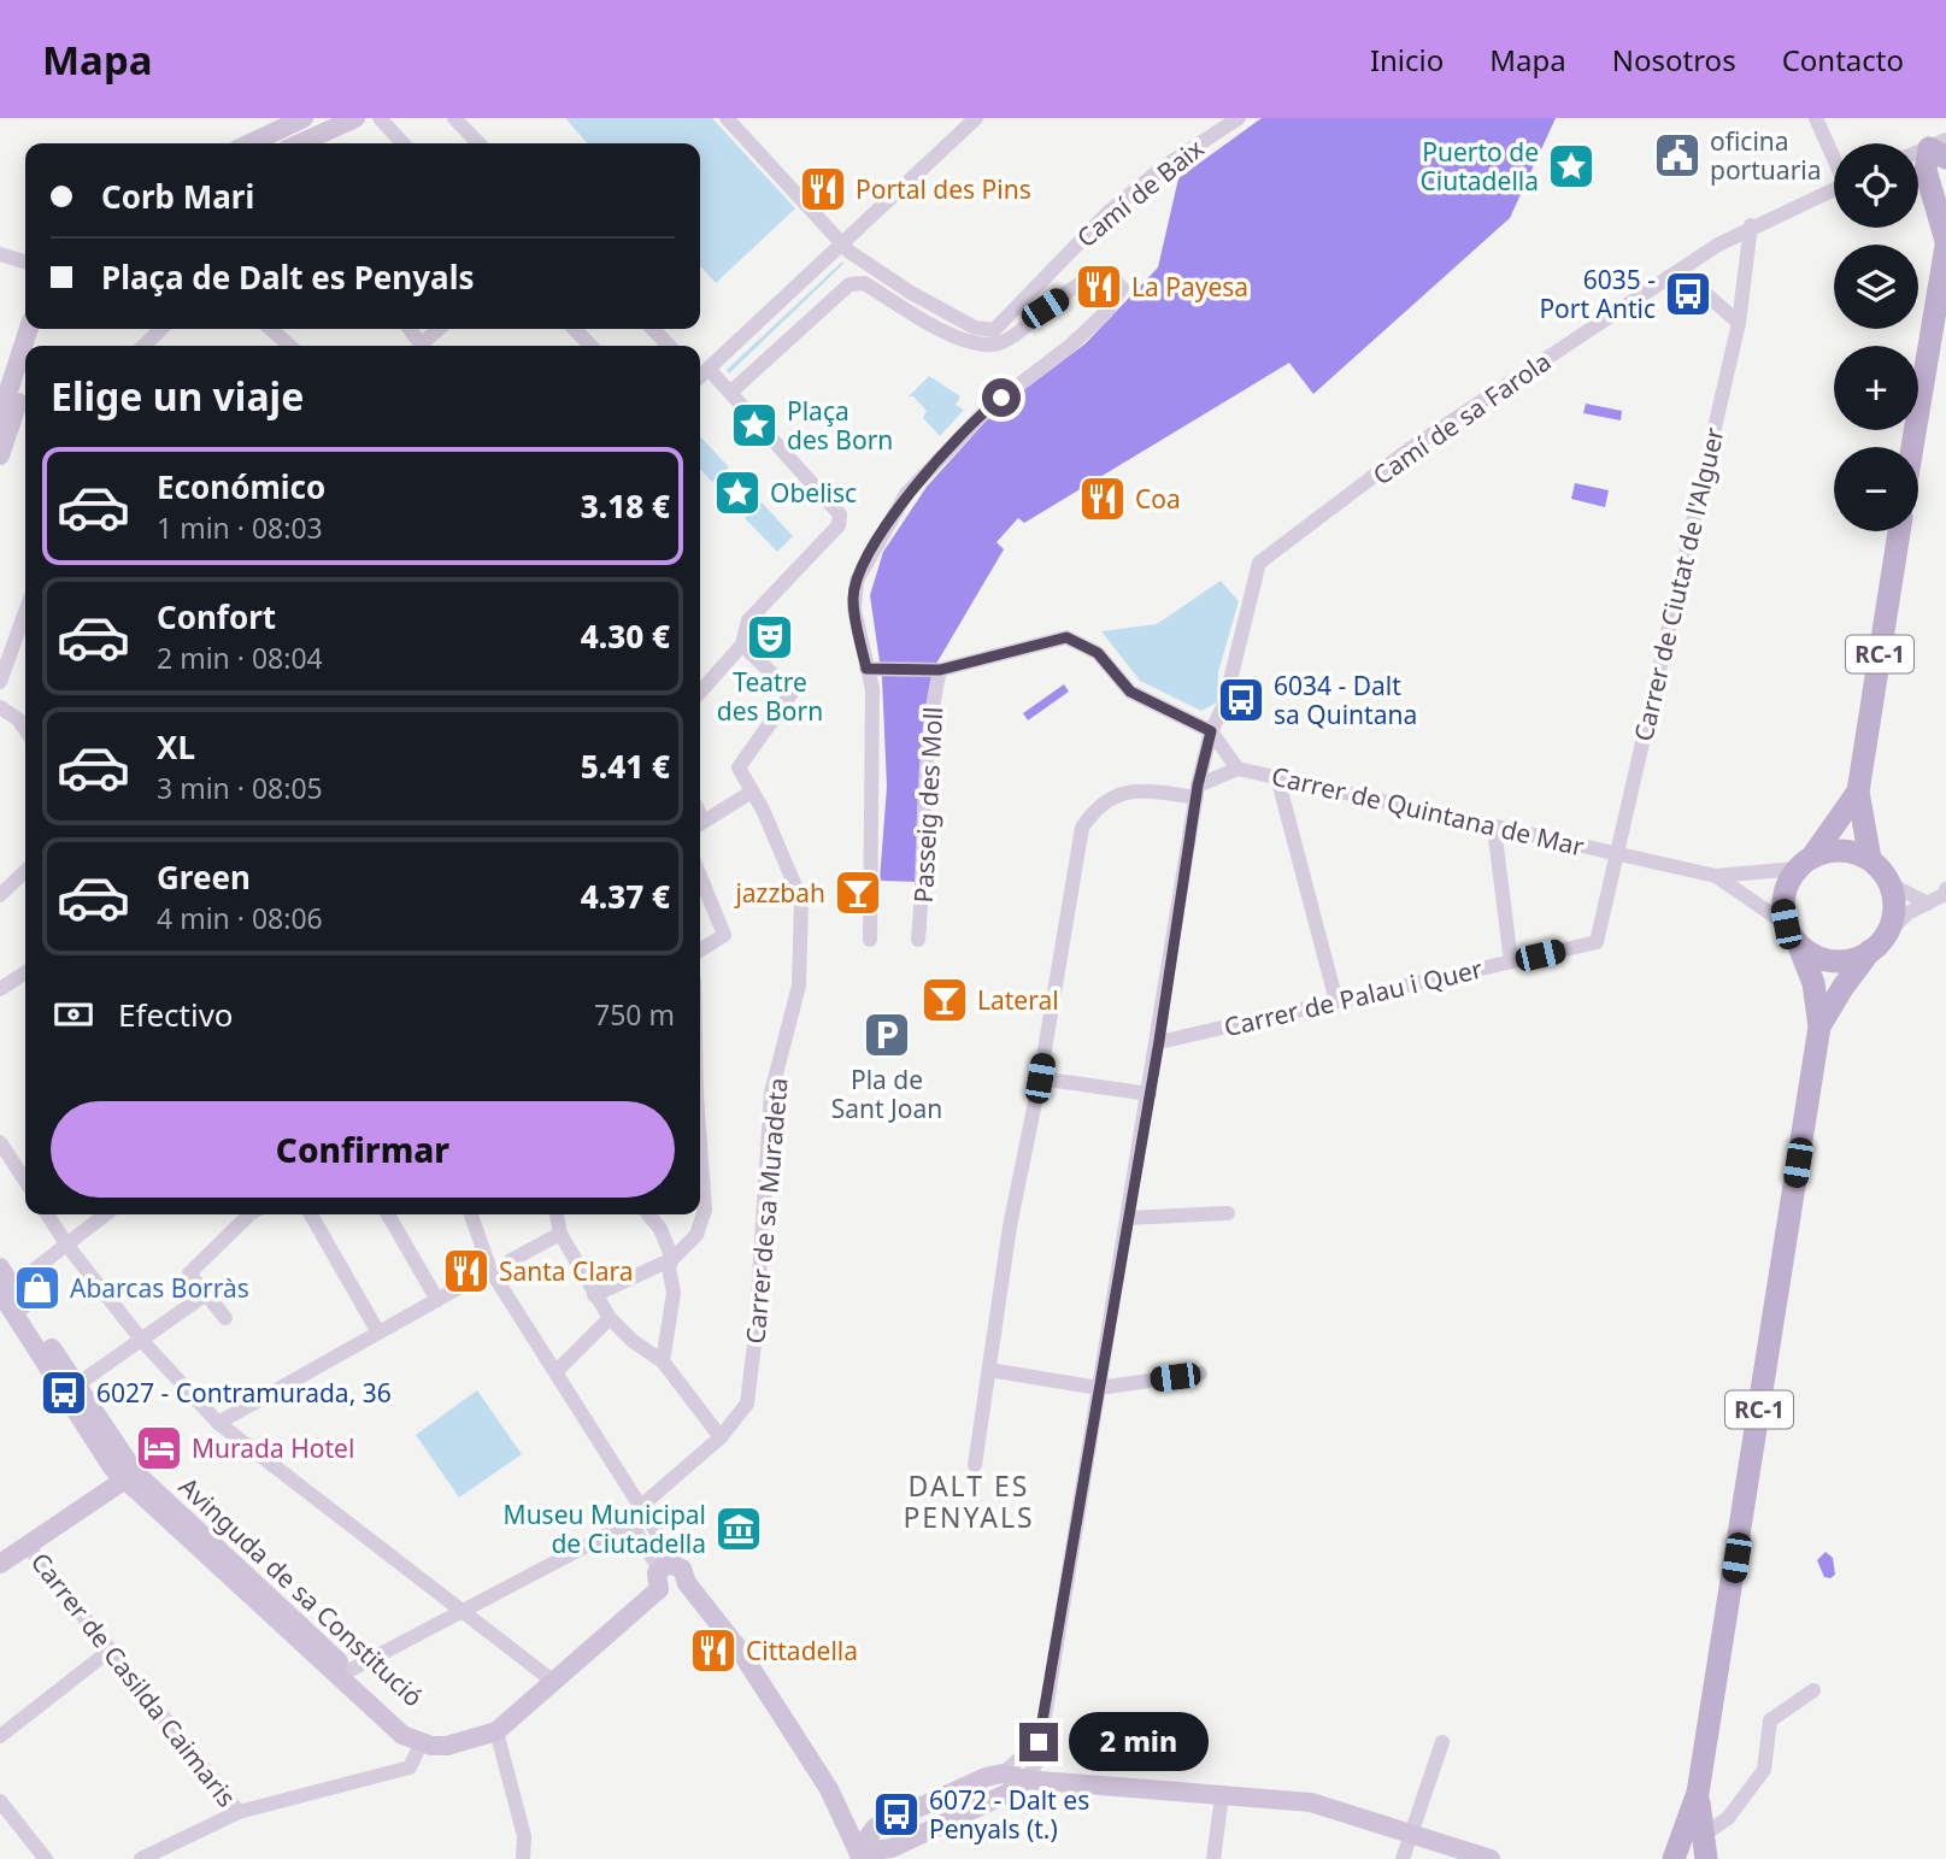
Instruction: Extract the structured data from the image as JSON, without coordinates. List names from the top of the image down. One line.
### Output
{"streets":{"main road":["RC-1"],"street":["Camí de Baix","Camí de sa Farola","Carrer de Ciutat de l'Alguer","Passeig des Moll","Carrer de Quintana de Mar","Carrer de Palau i Quer","Carrer de sa Muradeta","Avinguda de sa Constitució","Carrer de Casilda Caimaris"]},"crossings":[["Camí de sa Farola","Carrer de Ciutat de l'Alguer"],["Carrer de Ciutat de l'Alguer","Carrer de Quintana de Mar"],["Carrer de Ciutat de l'Alguer","Carrer de Palau i Quer"],["Carrer de sa Muradeta","Avinguda de sa Constitució"]],"districts":["DALT ES PENYALS"],"places":{"public building":["oficina portuaria"],"place":["Puerto de Ciutadella","Plaça des Born","Obelisc"],"restaurant":["Portal des Pins","La Payesa","Coa","Santa Clara","Cittadella"],"bus stop":["6035 - Port Antic","6034 - Dalt sa Quintana","6027 - Contramurada, 36","6072 - Dalt es Penyals (t.)"],"theatre":["Teatre des Born"],"bar":["jazzbah","Lateral"],"parking":["Pla de Sant Joan"],"shop":["Abarcas Borràs"],"hotel":["Murada Hotel"],"museum":["Museu Municipal de Ciutadella"]},"page":{"header":"Mapa","nav":["Inicio","Mapa","Nosotros","Contacto"],"map_buttons":["+","−"],"banner":["Corb Mari","Plaça de Dalt es Penyals"],"heading":"Elige un viaje","list":[{"name":"Económico","note":"1 min · 08:03","value":"3.18 €"},{"name":"Confort","note":"2 min · 08:04","value":"4.30 €"},{"name":"XL","note":"3 min · 08:05","value":"5.41 €"},{"name":"Green","note":"4 min · 08:06","value":"4.37 €"}],"pay":["Efectivo","750 m"],"buttons":"Confirmar","bubble":"2 min"}}
